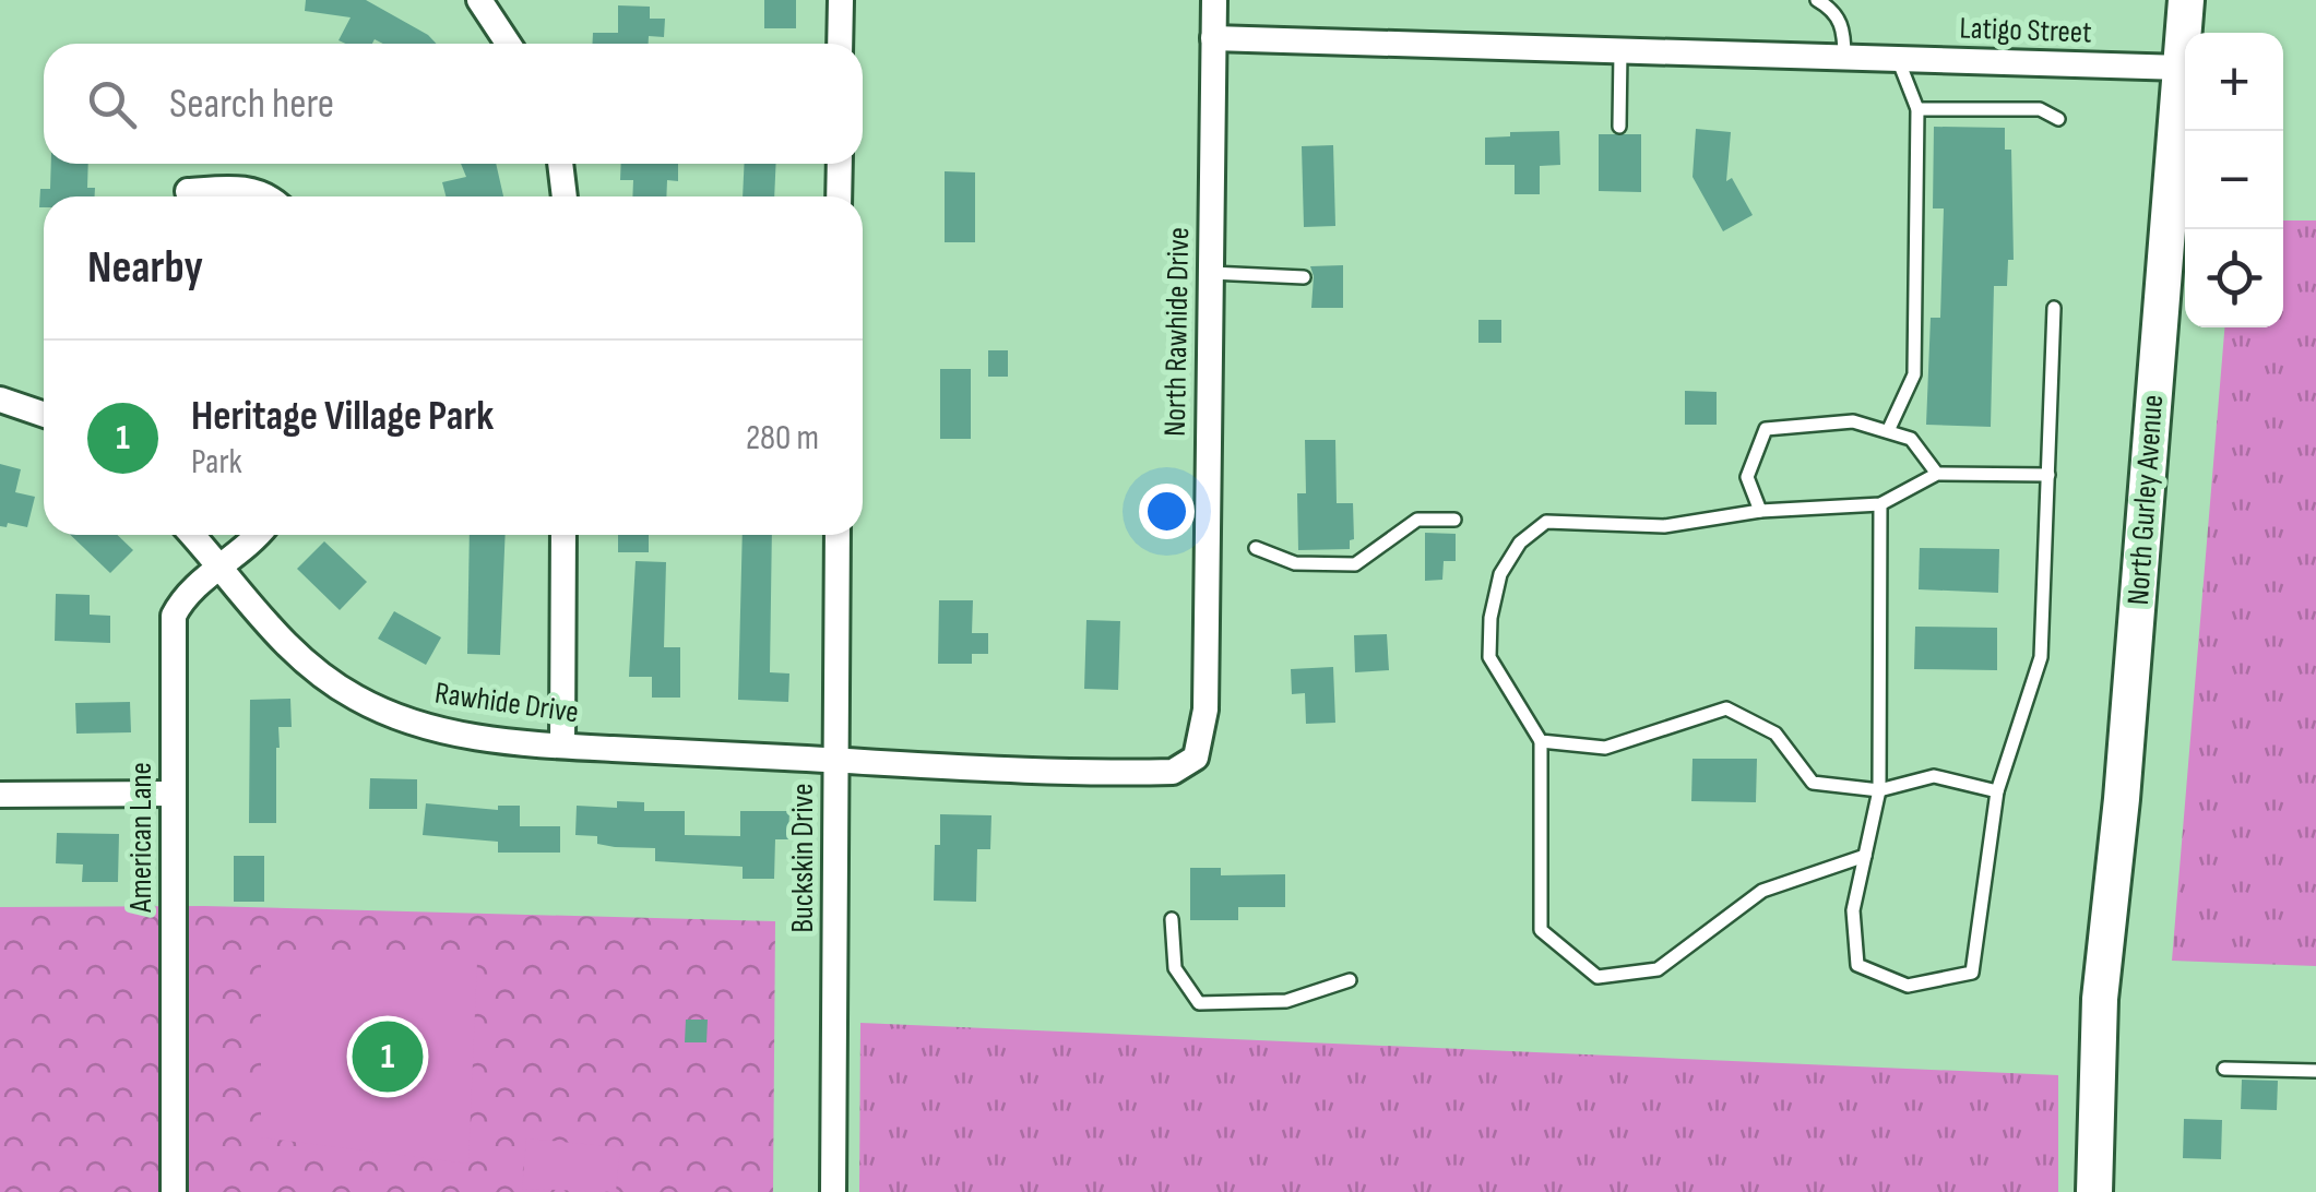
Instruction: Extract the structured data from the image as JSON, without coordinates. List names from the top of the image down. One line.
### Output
{"streets":{"street":["Latigo Street","North Rawhide Drive","North Gurley Avenue","Rawhide Drive","American Lane","Buckskin Drive"]},"crossings":[["Latigo Street","North Rawhide Drive"],["Latigo Street","North Gurley Avenue"],["North Rawhide Drive","Rawhide Drive"],["North Rawhide Drive","Buckskin Drive"],["Rawhide Drive","American Lane"],["Rawhide Drive","Buckskin Drive"]],"page":{"map_buttons":["+","−"],"search":"Search here","heading":"Nearby","list":[{"mark":"1","name":"Heritage Village Park","note":"Park","value":"280 m"}],"pins":"1"}}
